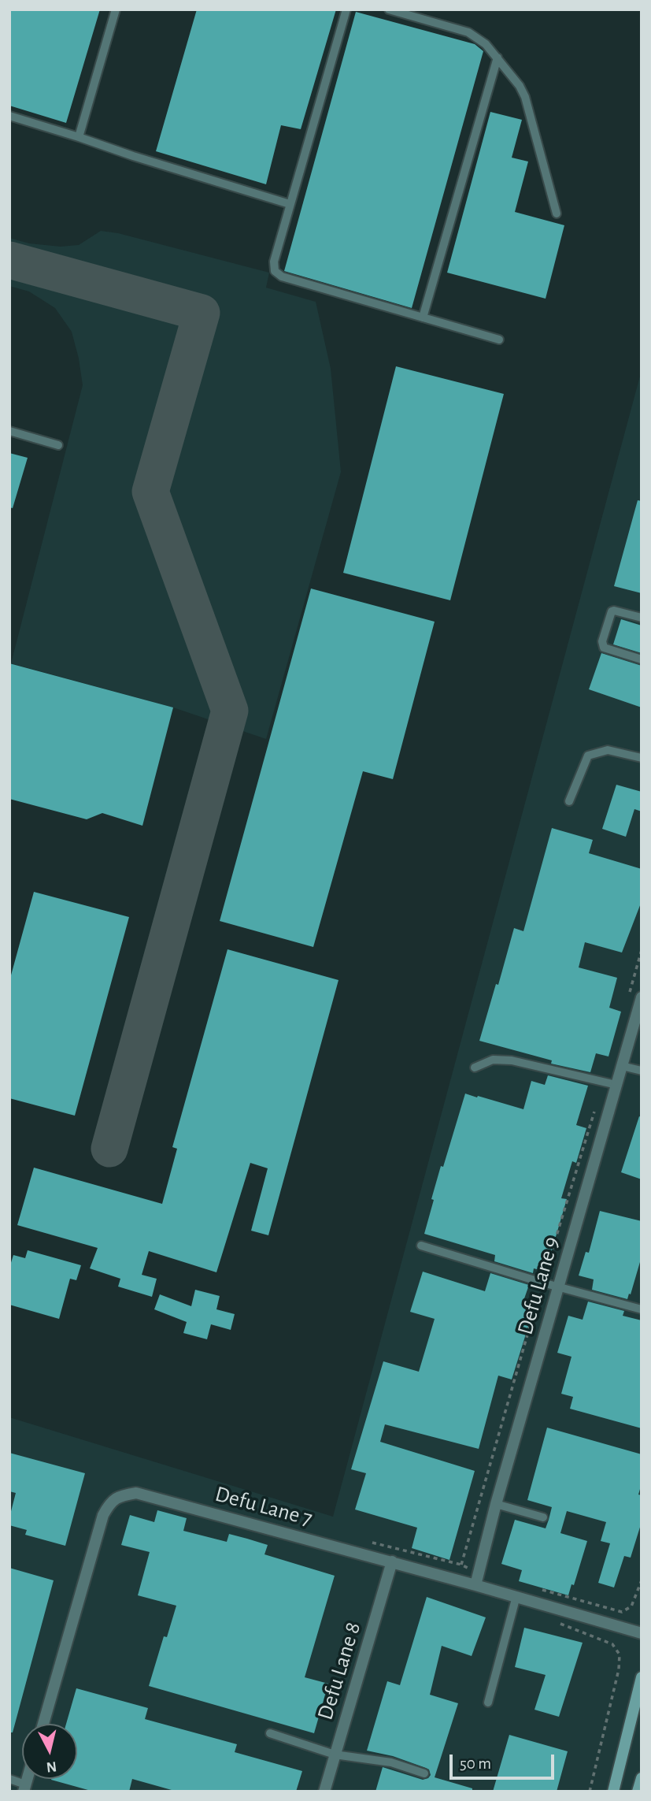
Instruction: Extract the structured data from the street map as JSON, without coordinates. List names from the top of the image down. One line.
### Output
{"streets":{"street":["Defu Lane 9","Defu Lane 7","Defu Lane 8"]},"crossings":[["Defu Lane 9","Defu Lane 7"],["Defu Lane 7","Defu Lane 8"]],"scale_bar":"50 m","north":"bottom"}
